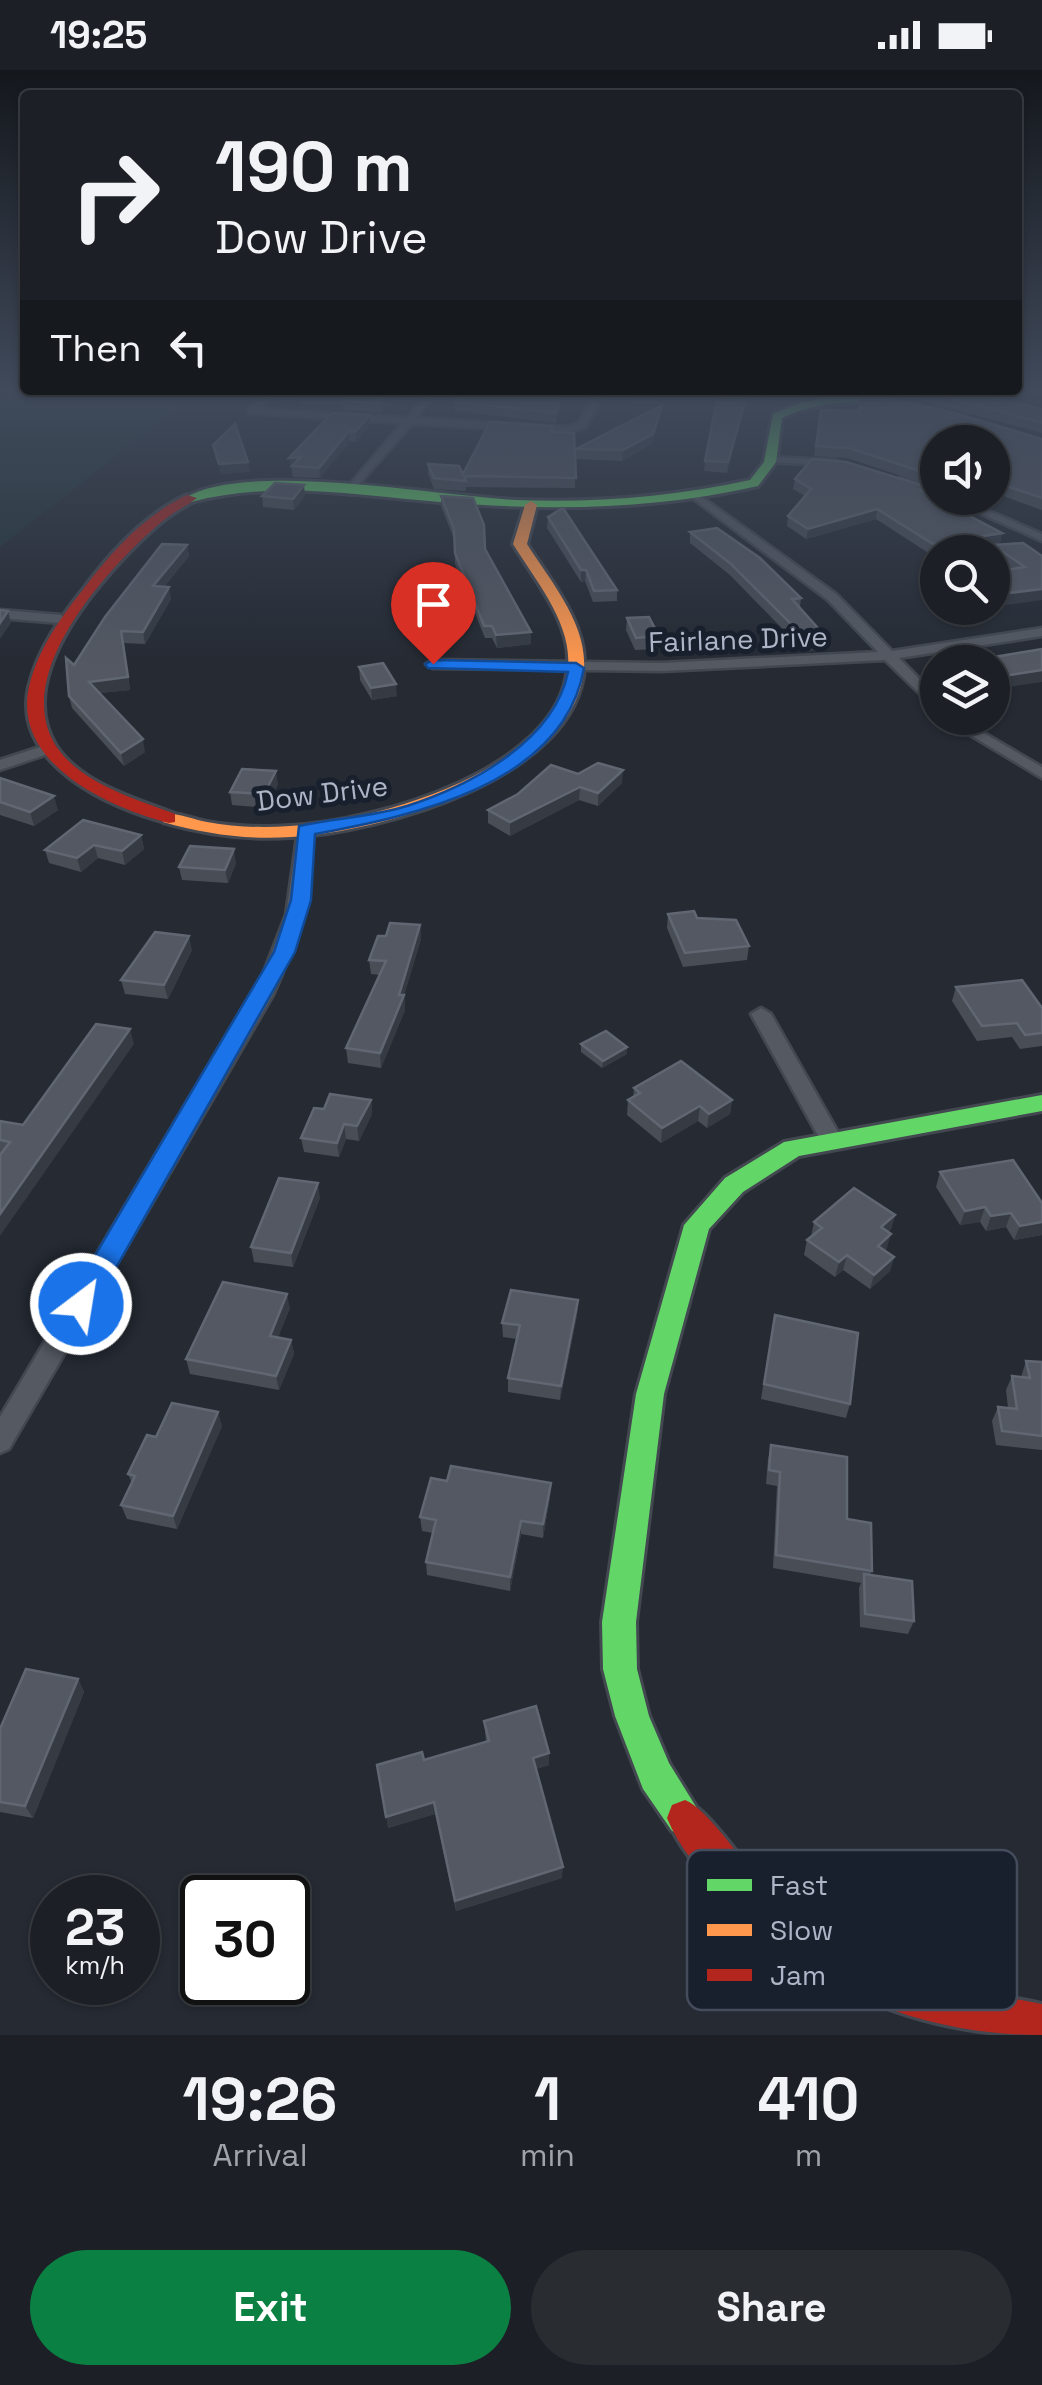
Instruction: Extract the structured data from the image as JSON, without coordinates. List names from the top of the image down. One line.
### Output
{"streets":{"street":["Fairlane Drive","Dow Drive"]},"crossings":[["Fairlane Drive","Dow Drive"]],"legend":["Fast","Slow","Jam"],"page":{"status":"19:25","turn":["190 m","Dow Drive"],"then":"Then","speed":"23 km/h","limit":"30","eta":["19:26","Arrival","1","min","410","m"],"buttons":["Exit","Share"]}}
